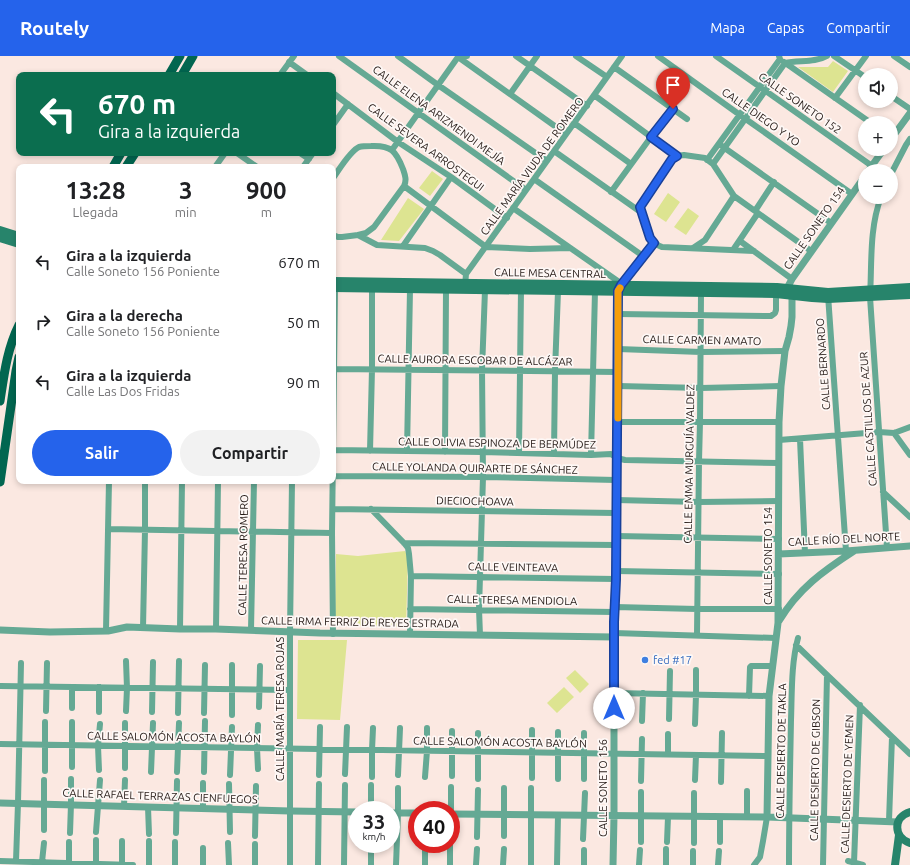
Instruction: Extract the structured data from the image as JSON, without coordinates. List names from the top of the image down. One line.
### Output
{"streets":{"main road":["CALLE MESA CENTRAL"],"street":["CALLE SONETO 152","CALLE ELENA ARIZMENDI MEJÍA","CALLE DIEGO Y YO","CALLE SEVERA ARROSTEGUI","CALLE MARÍA VIUDA DE ROMERO","CALLE SONETO 154","CALLE CARMEN AMATO","CALLE AURORA ESCOBAR DE ALCÁZAR","CALLE BERNARDO","CALLE CASTILLOS DE AZUR","CALLE OLIVIA ESPINOZA DE BERMÚDEZ","CALLE EMMA MURGUÍA VALDEZ","CALLE YOLANDA QUIRARTE DE SÁNCHEZ","DIECIOCHOAVA","CALLE RÍO DEL NORTE","CALLE TERESA ROMERO","CALLE VEINTEAVA","CALLE TERESA MENDIOLA","CALLE IRMA FERRIZ DE REYES ESTRADA","CALLE MARÍA TERESA ROJAS","CALLE SALOMÓN ACOSTA BAYLÓN","CALLE DESIERTO DE TAKLA","CALLE DESIERTO DE GIBSON","CALLE DESIERTO DE YEMEN","CALLE SONETO 156","CALLE RAFAEL TERRAZAS CIENFUEGOS"]},"crossings":[["CALLE ELENA ARIZMENDI MEJÍA","CALLE MARÍA VIUDA DE ROMERO"],["CALLE DIEGO Y YO","CALLE SONETO 154"],["CALLE SEVERA ARROSTEGUI","CALLE MARÍA VIUDA DE ROMERO"],["CALLE SONETO 154","CALLE MESA CENTRAL"],["CALLE SONETO 154","CALLE CARMEN AMATO"],["CALLE SONETO 154","CALLE OLIVIA ESPINOZA DE BERMÚDEZ"],["CALLE SONETO 154","CALLE RÍO DEL NORTE"],["CALLE SONETO 154","CALLE VEINTEAVA"],["CALLE SONETO 154","CALLE TERESA MENDIOLA"],["CALLE SONETO 154","CALLE SALOMÓN ACOSTA BAYLÓN"],["CALLE MESA CENTRAL","CALLE BERNARDO"],["CALLE MESA CENTRAL","CALLE CASTILLOS DE AZUR"],["CALLE MESA CENTRAL","CALLE EMMA MURGUÍA VALDEZ"],["CALLE MESA CENTRAL","CALLE SONETO 156"],["CALLE CARMEN AMATO","CALLE EMMA MURGUÍA VALDEZ"],["CALLE CARMEN AMATO","CALLE SONETO 156"],["CALLE AURORA ESCOBAR DE ALCÁZAR","CALLE SONETO 156"],["CALLE BERNARDO","CALLE RÍO DEL NORTE"],["CALLE CASTILLOS DE AZUR","CALLE RÍO DEL NORTE"],["CALLE OLIVIA ESPINOZA DE BERMÚDEZ","CALLE EMMA MURGUÍA VALDEZ"],["CALLE OLIVIA ESPINOZA DE BERMÚDEZ","CALLE SONETO 156"],["CALLE EMMA MURGUÍA VALDEZ","CALLE VEINTEAVA"],["CALLE EMMA MURGUÍA VALDEZ","CALLE TERESA MENDIOLA"],["CALLE YOLANDA QUIRARTE DE SÁNCHEZ","CALLE SONETO 156"],["DIECIOCHOAVA","CALLE IRMA FERRIZ DE REYES ESTRADA"],["DIECIOCHOAVA","CALLE SONETO 156"],["CALLE TERESA ROMERO","CALLE IRMA FERRIZ DE REYES ESTRADA"],["CALLE VEINTEAVA","CALLE IRMA FERRIZ DE REYES ESTRADA"],["CALLE VEINTEAVA","CALLE SONETO 156"],["CALLE TERESA MENDIOLA","CALLE IRMA FERRIZ DE REYES ESTRADA"],["CALLE TERESA MENDIOLA","CALLE SONETO 156"],["CALLE IRMA FERRIZ DE REYES ESTRADA","CALLE MARÍA TERESA ROJAS"],["CALLE IRMA FERRIZ DE REYES ESTRADA","CALLE SONETO 156"],["CALLE MARÍA TERESA ROJAS","CALLE SALOMÓN ACOSTA BAYLÓN"],["CALLE MARÍA TERESA ROJAS","CALLE RAFAEL TERRAZAS CIENFUEGOS"],["CALLE SALOMÓN ACOSTA BAYLÓN","CALLE SONETO 156"]],"places":["fed #17"],"page":{"header":"Routely","nav":["Mapa","Capas","Compartir"],"map_buttons":["+","−"],"turn":["670 m","Gira a la izquierda"],"eta":["13:28","Llegada","3","min","900","m"],"list":[{"name":"Gira a la izquierda","note":"Calle Soneto 156 Poniente","value":"670 m"},{"name":"Gira a la derecha","note":"Calle Soneto 156 Poniente","value":"50 m"},{"name":"Gira a la izquierda","note":"Calle Las Dos Fridas","value":"90 m"}],"buttons":["Salir","Compartir"],"speed":"33 km/h","limit":"40"}}
